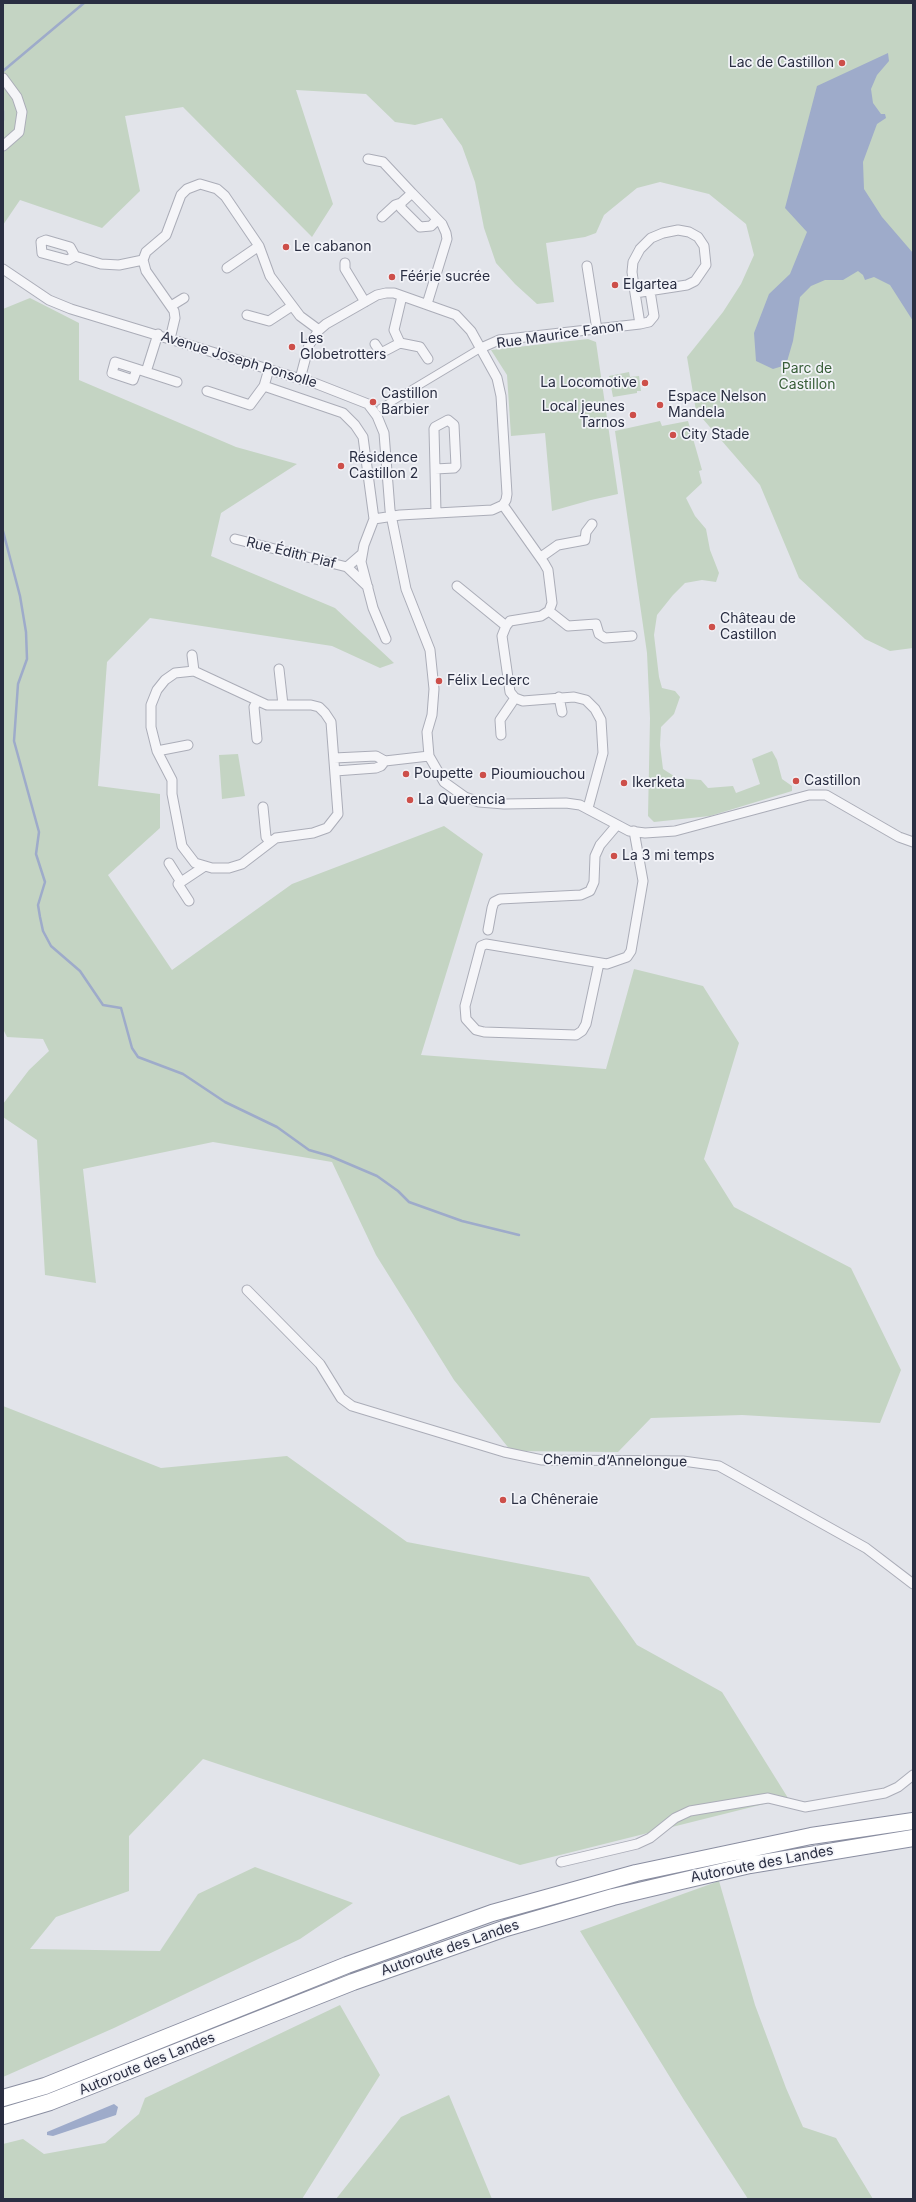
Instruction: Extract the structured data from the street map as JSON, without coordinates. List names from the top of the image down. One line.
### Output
{"streets":{"highway":["Autoroute des Landes"],"street":["Rue Maurice Fanon","Avenue Joseph Ponsolle","Rue Édith Piaf","Chemin d’Annelongue"]},"parks":["Parc de Castillon"],"places":["Lac de Castillon","Le cabanon","Féérie sucrée","Elgartea","Les Globetrotters","La Locomotive","Castillon Barbier","Espace Nelson Mandela","Local jeunes Tarnos","City Stade","Résidence Castillon 2","Château de Castillon","Félix Leclerc","Poupette","Pioumiouchou","Castillon","Ikerketa","La Querencia","La 3 mi temps","La Chêneraie"]}
